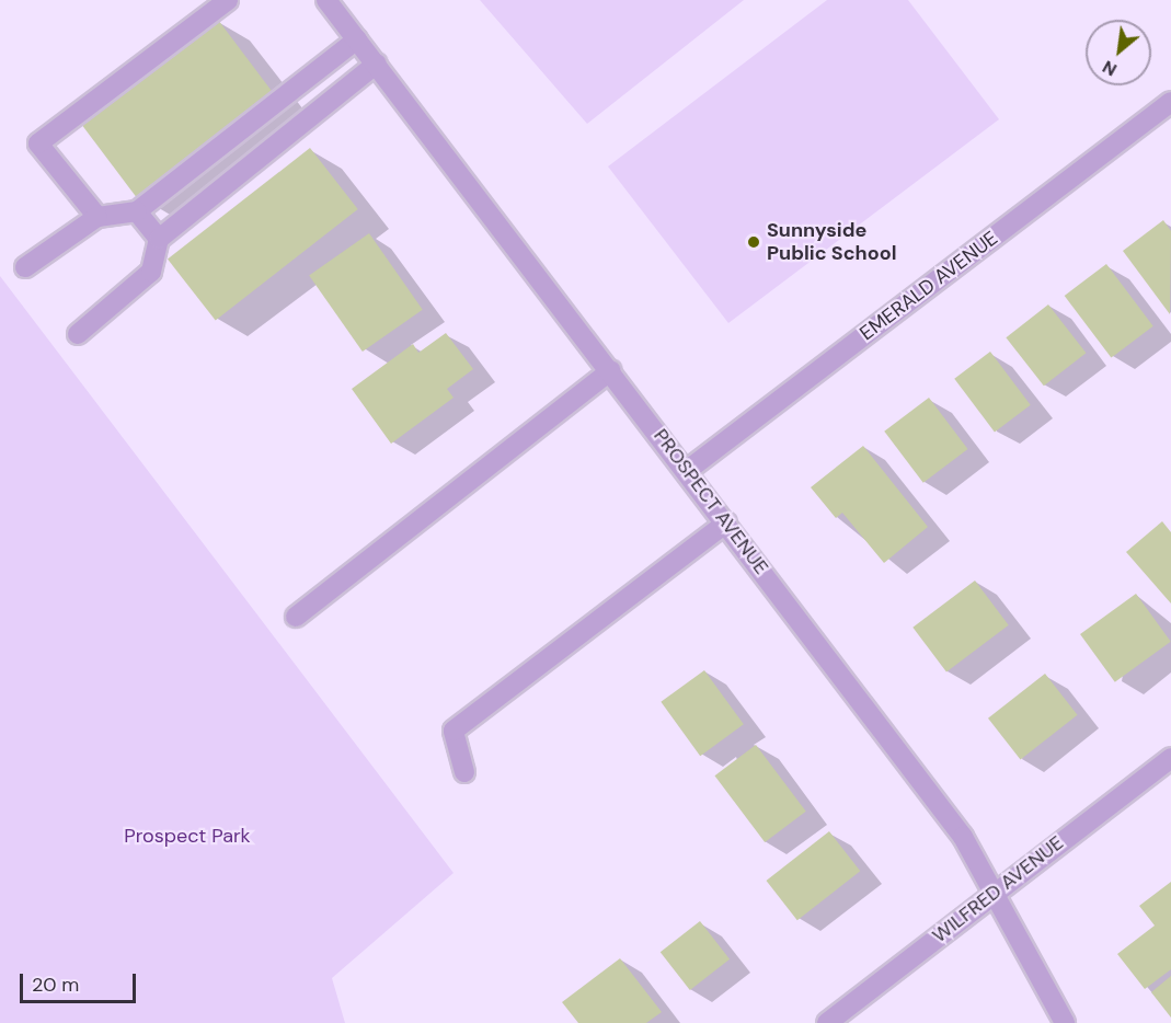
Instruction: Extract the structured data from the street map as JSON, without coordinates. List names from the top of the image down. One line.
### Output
{"streets":{"street":["EMERALD AVENUE","PROSPECT AVENUE","WILFRED AVENUE"]},"crossings":[["EMERALD AVENUE","PROSPECT AVENUE"],["PROSPECT AVENUE","WILFRED AVENUE"]],"parks":["Prospect Park"],"places":["Sunnyside Public School"],"scale_bar":"20 m","north":"bottom left"}
